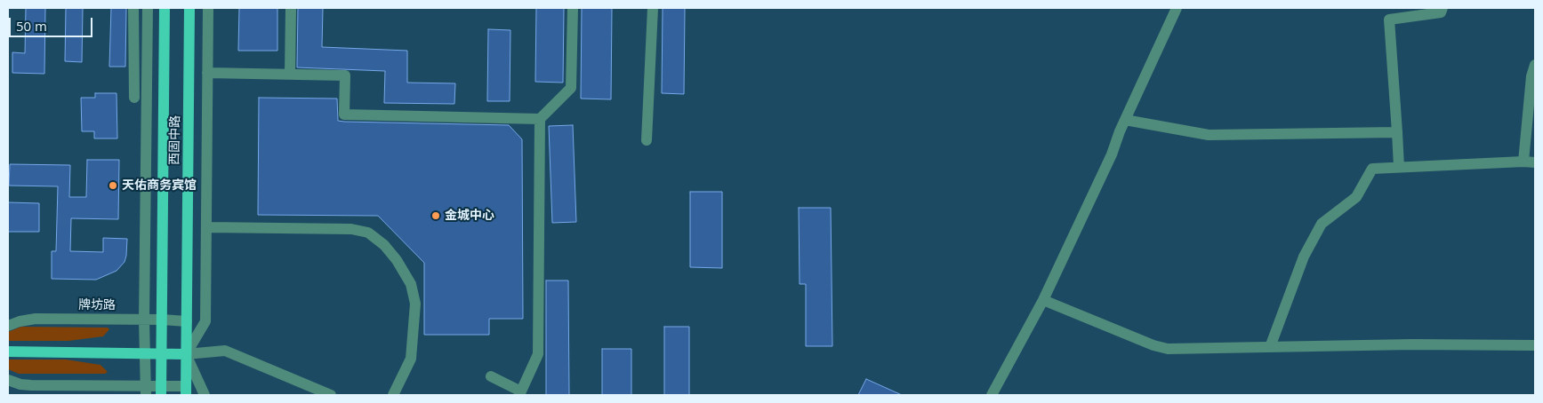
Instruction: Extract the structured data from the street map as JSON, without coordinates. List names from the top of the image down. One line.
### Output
{"streets":{"main road":["西固中路"],"street":["牌坊路"]},"crossings":[["西固中路","牌坊路"]],"places":["天佑商务宾馆","金城中心"],"scale_bar":"50 m"}
